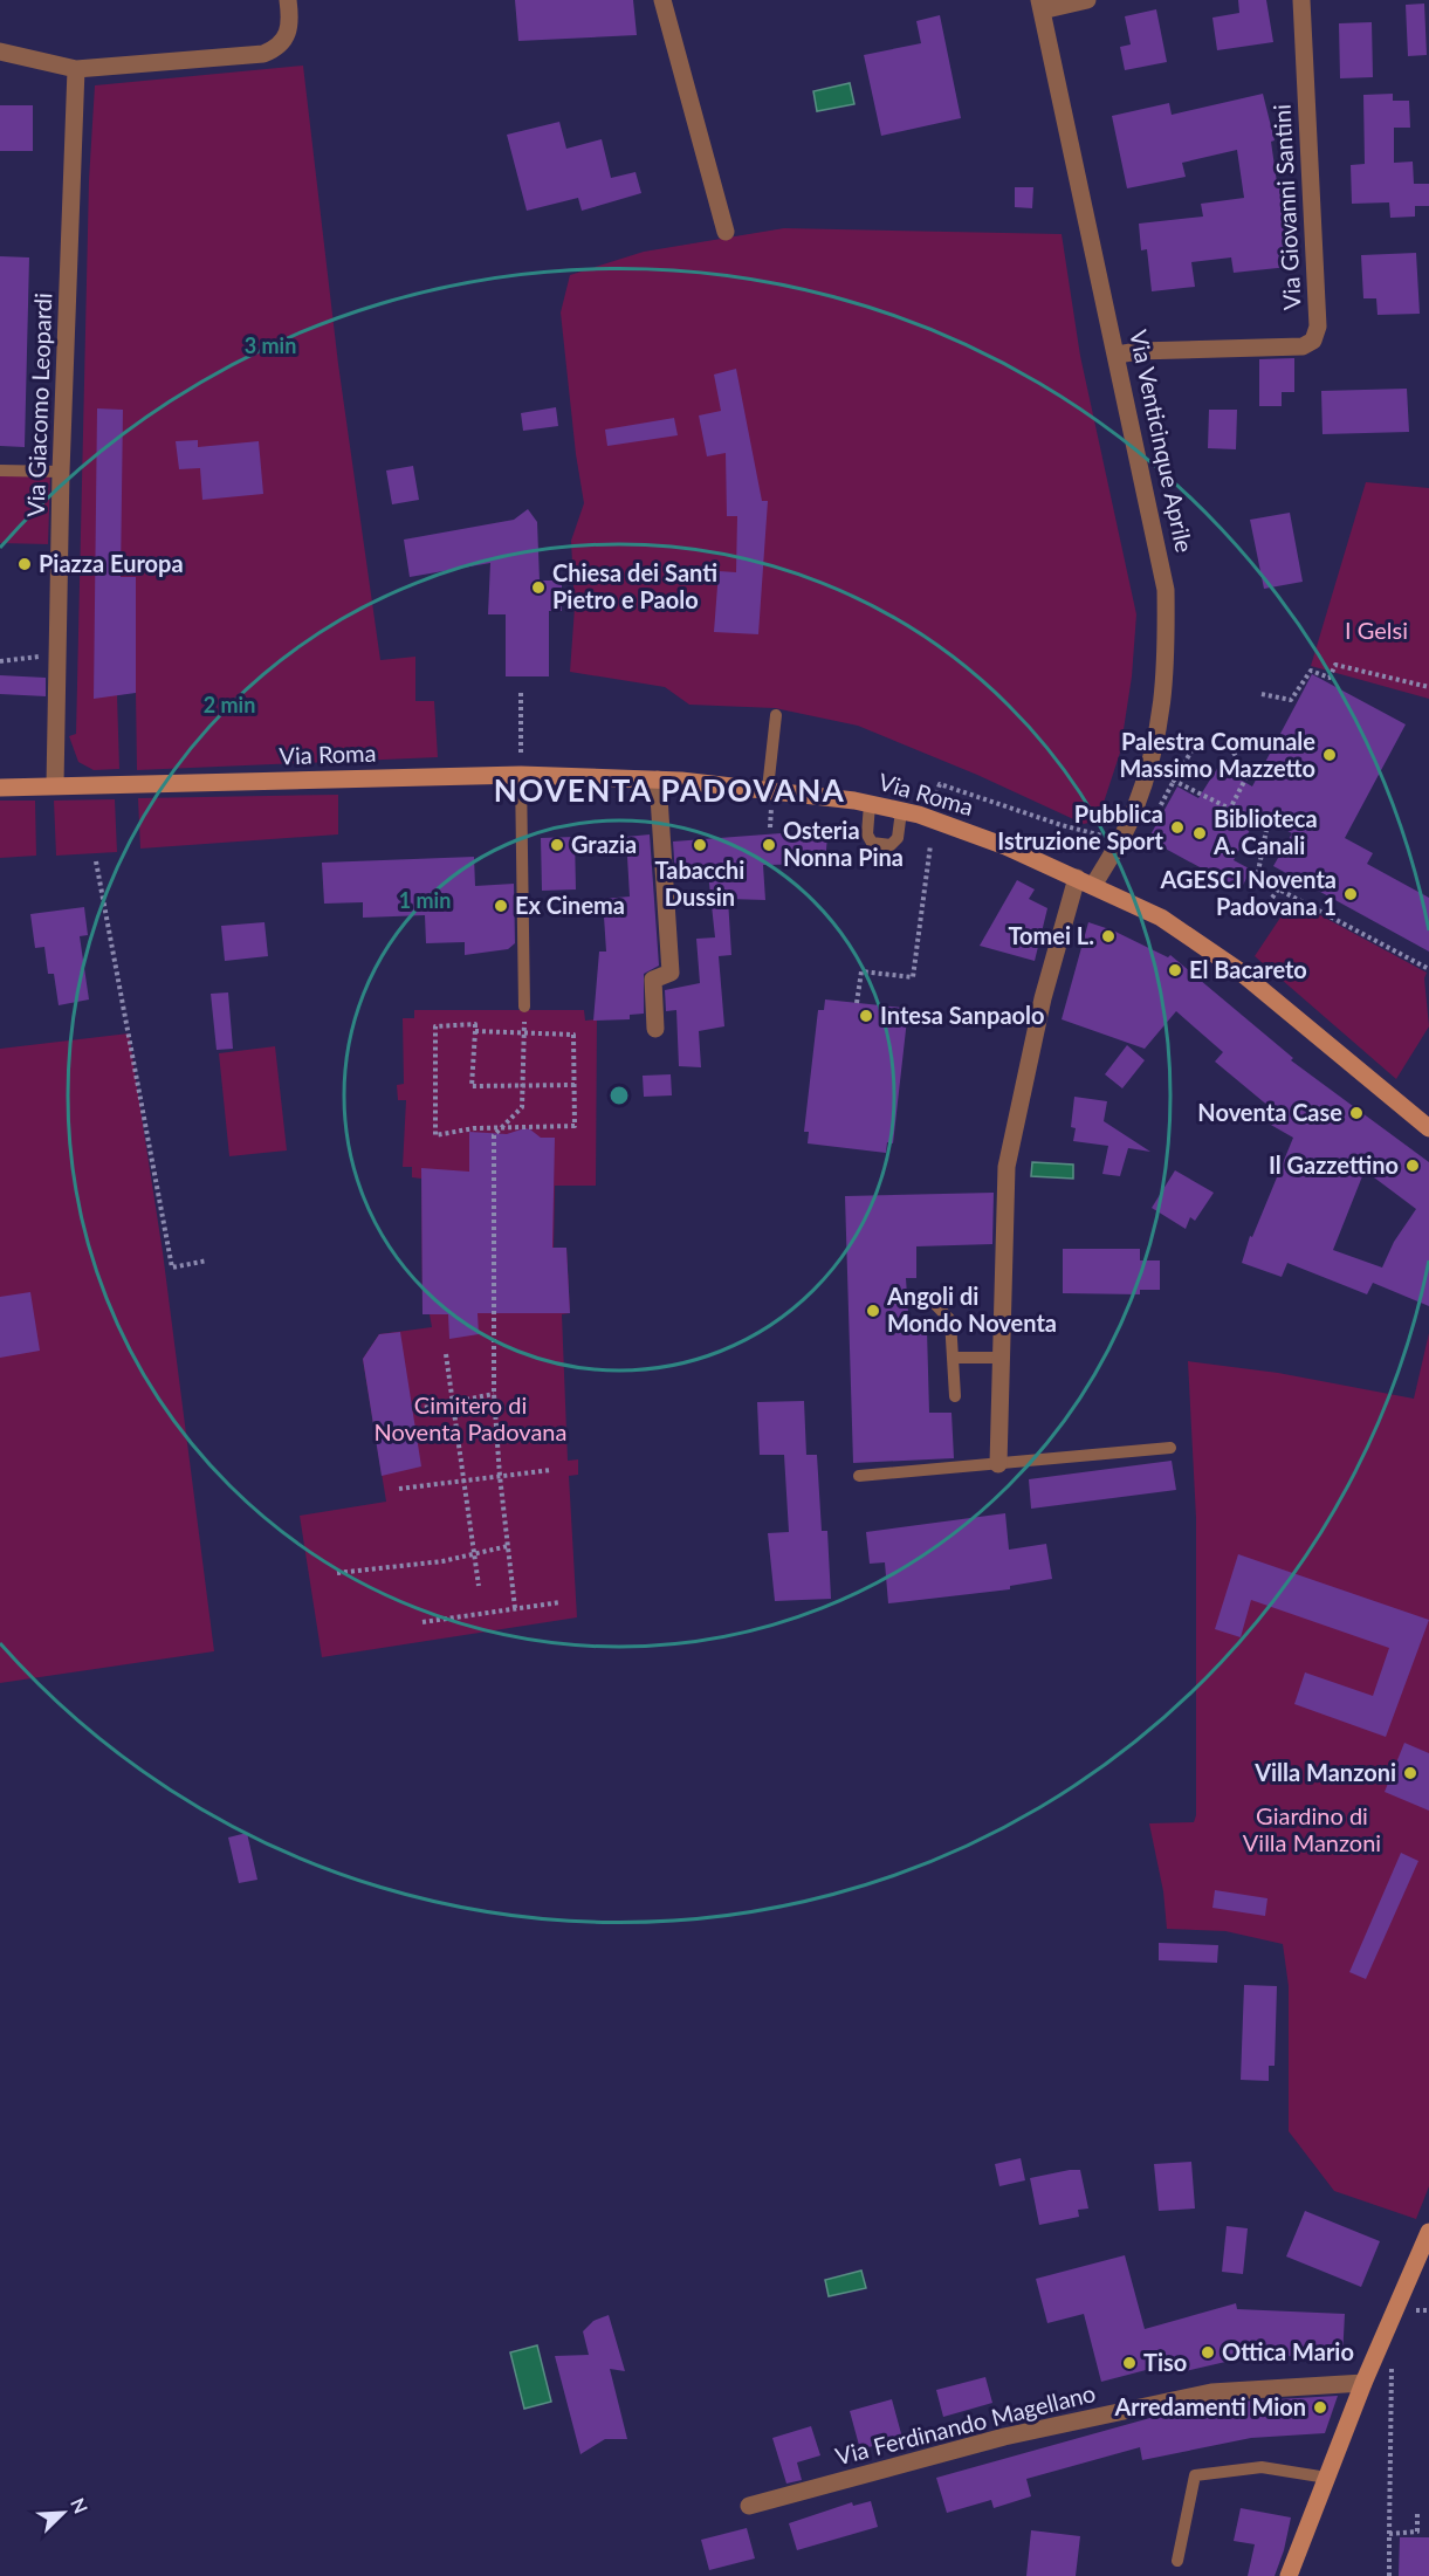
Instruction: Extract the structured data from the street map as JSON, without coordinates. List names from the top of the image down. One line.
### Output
{"streets":{"street":["Via Giovanni Santini","Via Giacomo Leopardi","Via Venticinque Aprile","Via Roma","Via Ferdinando Magellano"]},"crossings":[["Via Giovanni Santini","Via Venticinque Aprile"],["Via Giacomo Leopardi","Via Roma"],["Via Venticinque Aprile","Via Roma"]],"districts":["NOVENTA PADOVANA"],"parks":["I Gelsi","Cimitero di Noventa Padovana","Giardino di Villa Manzoni"],"places":["Piazza Europa","Chiesa dei Santi Pietro e Paolo","Palestra Comunale Massimo Mazzetto","Pubblica Istruzione Sport","Biblioteca A. Canali","Grazia","Tabacchi Dussin","Osteria Nonna Pina","AGESCI Noventa Padovana 1","Ex Cinema","Tomei L.","El Bacareto","Intesa Sanpaolo","Noventa Case","Il Gazzettino","Angoli di Mondo Noventa","Villa Manzoni","Ottica Mario","Tiso","Arredamenti Mion"],"north":"top right","rings":["3 min","2 min","1 min"]}
